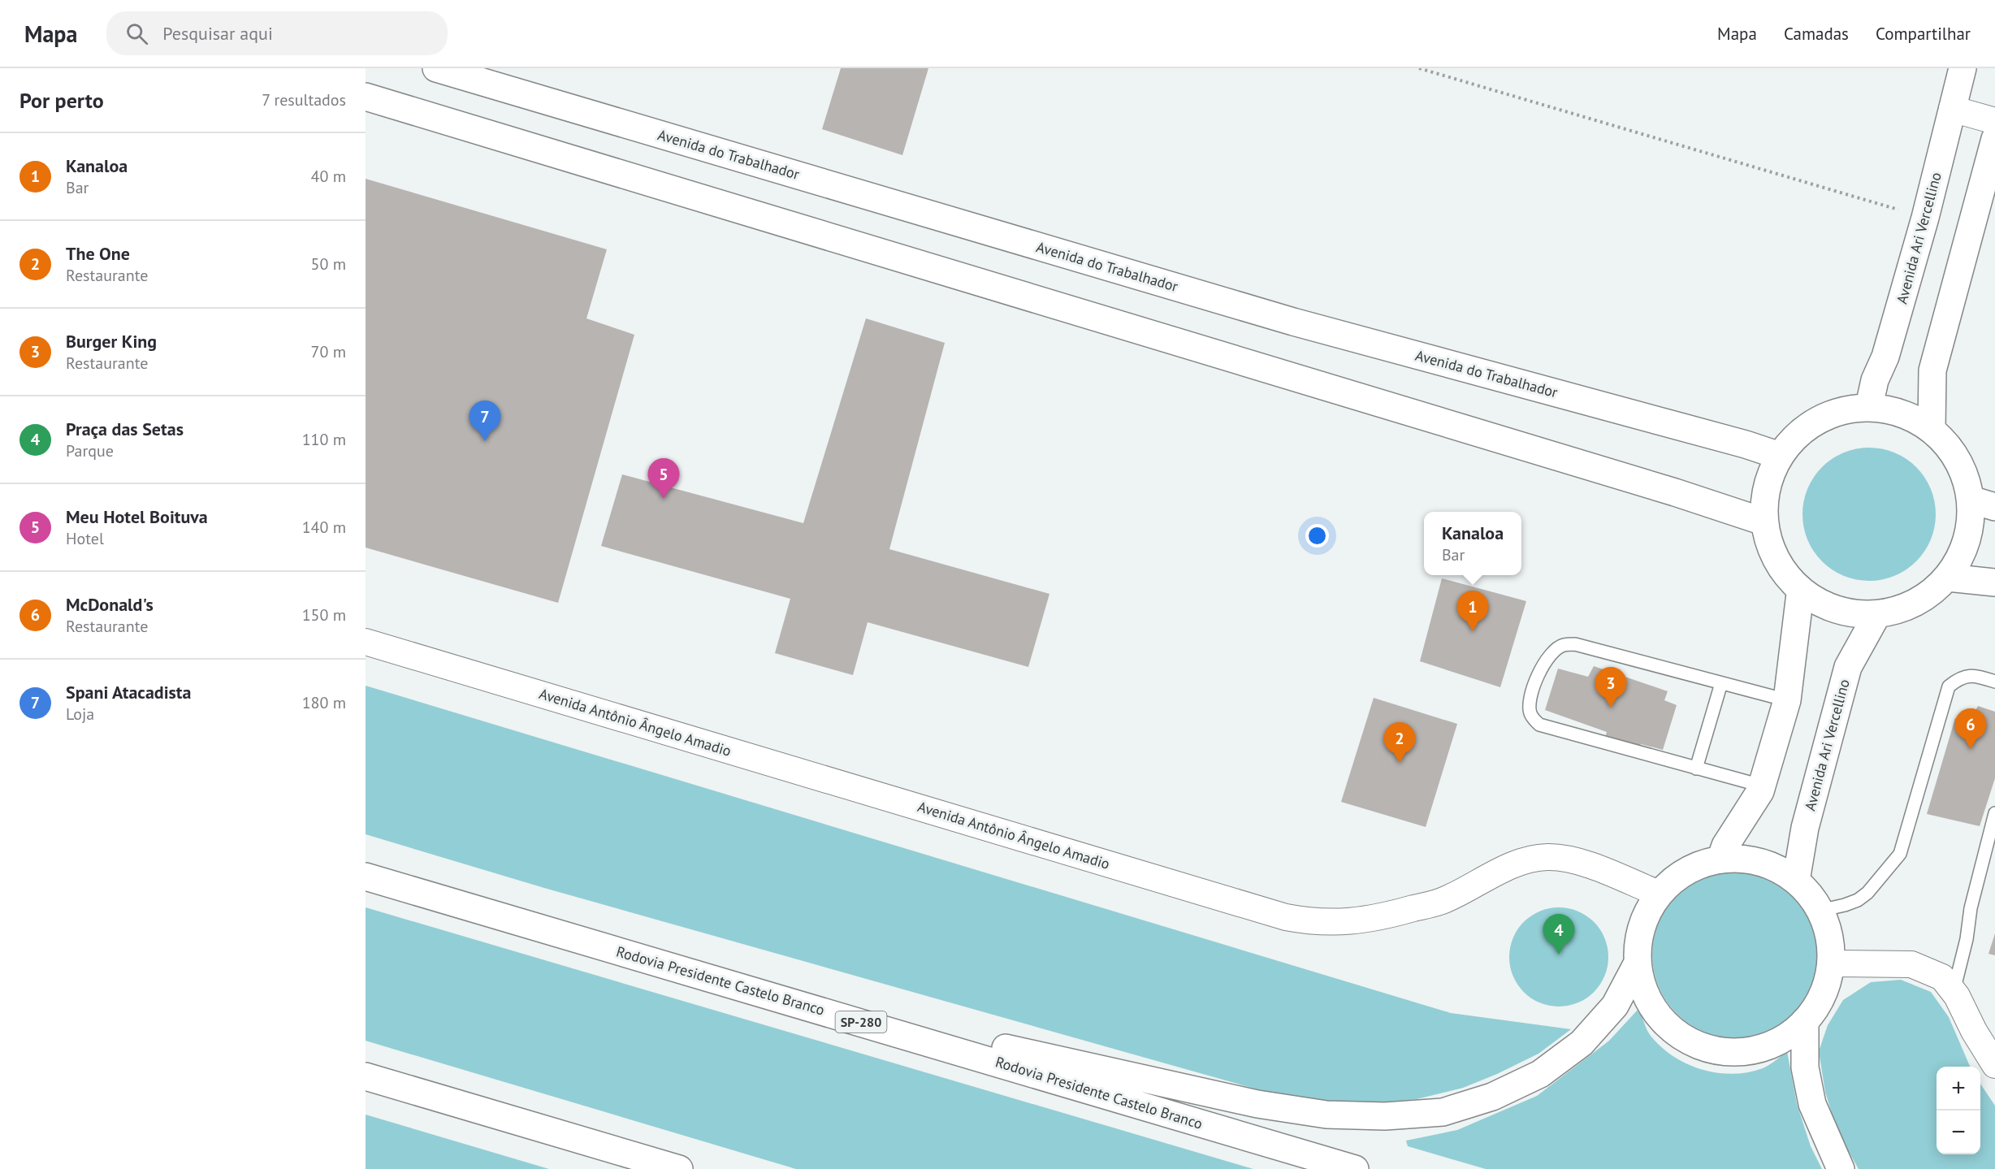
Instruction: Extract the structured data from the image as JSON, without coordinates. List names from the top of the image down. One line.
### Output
{"streets":{"main road":["Avenida do Trabalhador","Avenida Ari Vercellino","Rodovia Presidente Castelo Branco","SP-280"],"street":["Avenida Antônio Ângelo Amadio"]},"page":{"header":"Mapa","search":"Pesquisar aqui","nav":["Mapa","Camadas","Compartilhar"],"heading":["Por perto","7 resultados"],"list":[{"mark":"1","name":"Kanaloa","note":"Bar","value":"40 m"},{"mark":"2","name":"The One","note":"Restaurante","value":"50 m"},{"mark":"3","name":"Burger King","note":"Restaurante","value":"70 m"},{"mark":"4","name":"Praça das Setas","note":"Parque","value":"110 m"},{"mark":"5","name":"Meu Hotel Boituva","note":"Hotel","value":"140 m"},{"mark":"6","name":"McDonald's","note":"Restaurante","value":"150 m"},{"mark":"7","name":"Spani Atacadista","note":"Loja","value":"180 m"}],"pins":["7","5","1","3","6","2","4"],"popup":["Kanaloa","Bar"],"map_buttons":["+","−"]}}
